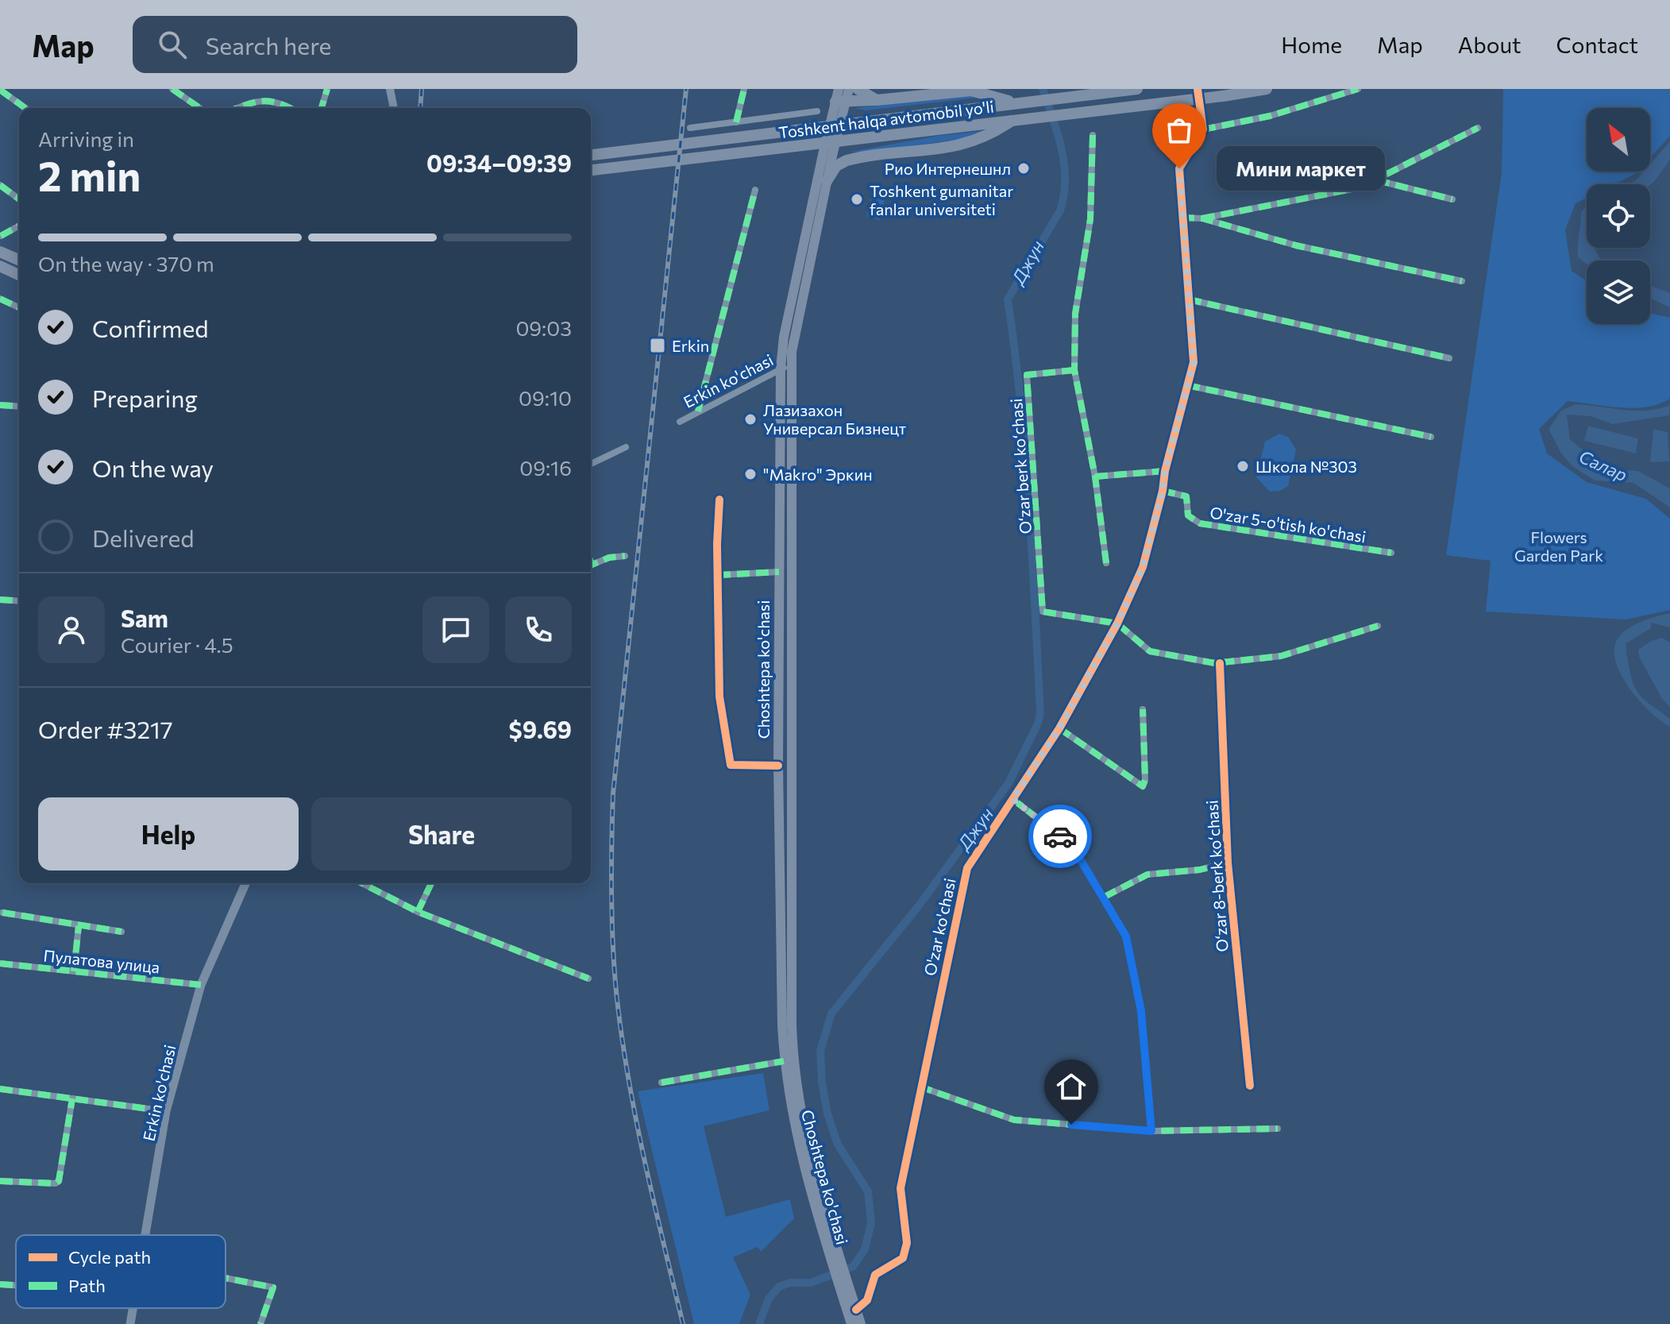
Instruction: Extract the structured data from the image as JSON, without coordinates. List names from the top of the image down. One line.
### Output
{"streets":{"highway":["Toshkent halqa avtomobil yo'li"],"main road":["Erkin ko'chasi","Choshtepa ko'chasi"],"street":["Oʻzar berk koʻchasi","O'zar 5-o'tish ko'chasi","Oʻzar 8-berk koʻchasi","O'zar ko'chasi","Пулатова улица"]},"crossings":[["Erkin ko'chasi","Choshtepa ko'chasi"],["Erkin ko'chasi","Пулатова улица"],["Oʻzar berk koʻchasi","O'zar ko'chasi"],["O'zar 5-o'tish ko'chasi","O'zar ko'chasi"],["Choshtepa ko'chasi","O'zar ko'chasi"]],"water":["Джун","Салар"],"parks":["Flowers Garden Park"],"places":{"other":["Рио Интернешнл","Мини маркет","Toshkent gumanitar fanlar universiteti","Лазизахон Универсал Бизнецт","Школа №303","\"Makro\" Эркин"],"transit":["Erkin"]},"legend":["Cycle path","Path"],"north":"top left","page":{"header":"Map","search":"Search here","nav":["Home","Map","About","Contact"],"heading":["2 min","Arriving in","09:34–09:39"],"panel":["Sam","Courier · 4.5","Order #3217","$9.69"],"bubble":"Мини маркет","bar":"On the way · 370 m","list":[["Confirmed","09:03"],["Preparing","09:10"],["On the way","09:16"],"Delivered"],"buttons":["Help","Share"]}}
